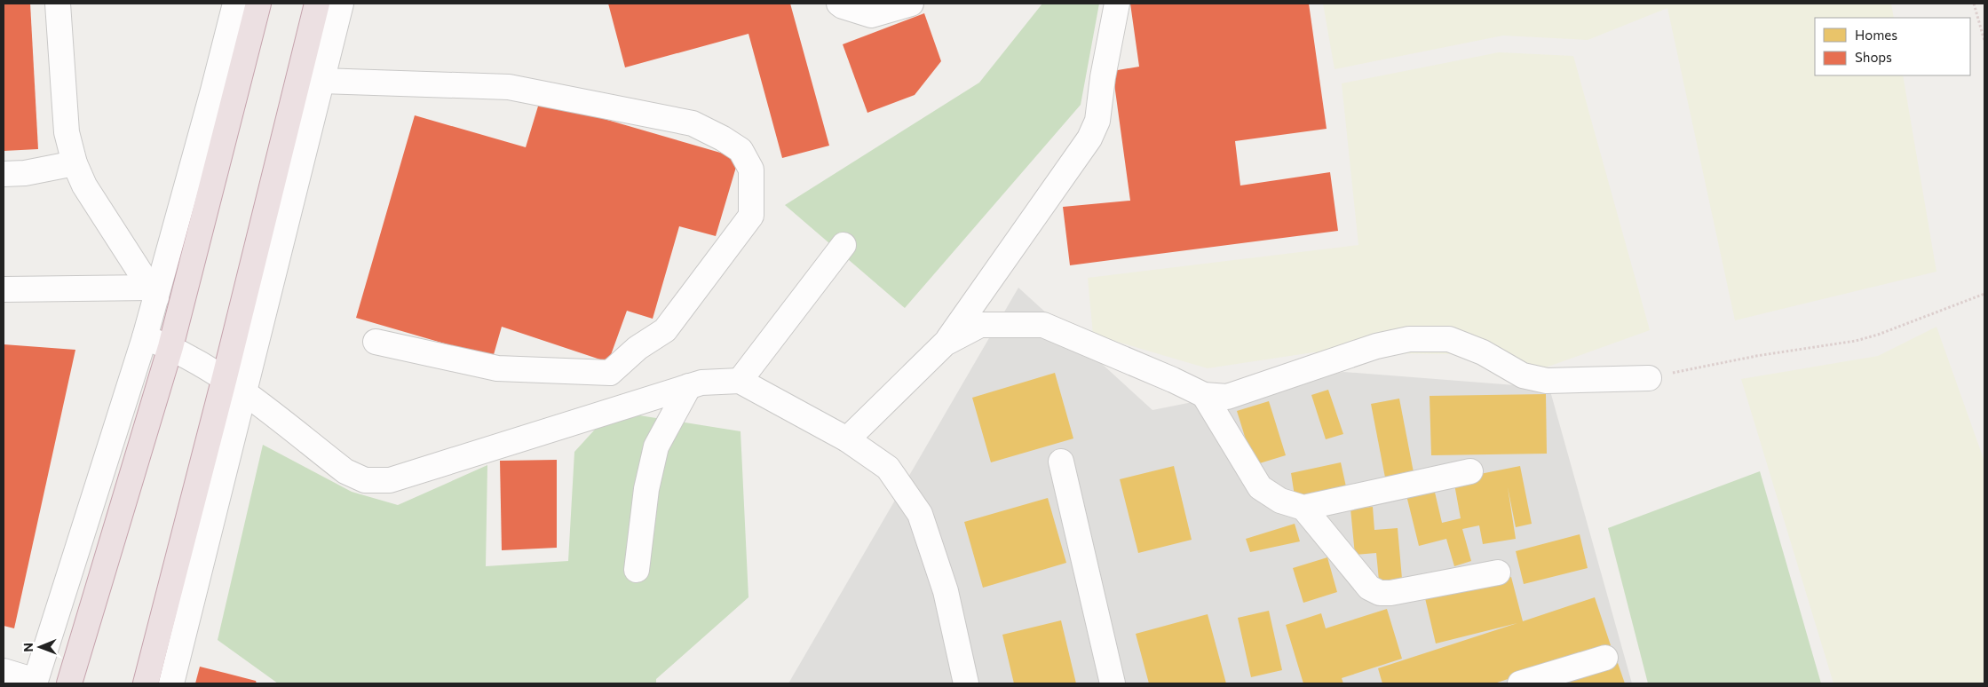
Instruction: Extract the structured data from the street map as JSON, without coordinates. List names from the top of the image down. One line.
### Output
{"legend":["Homes","Shops"],"north":"left"}
